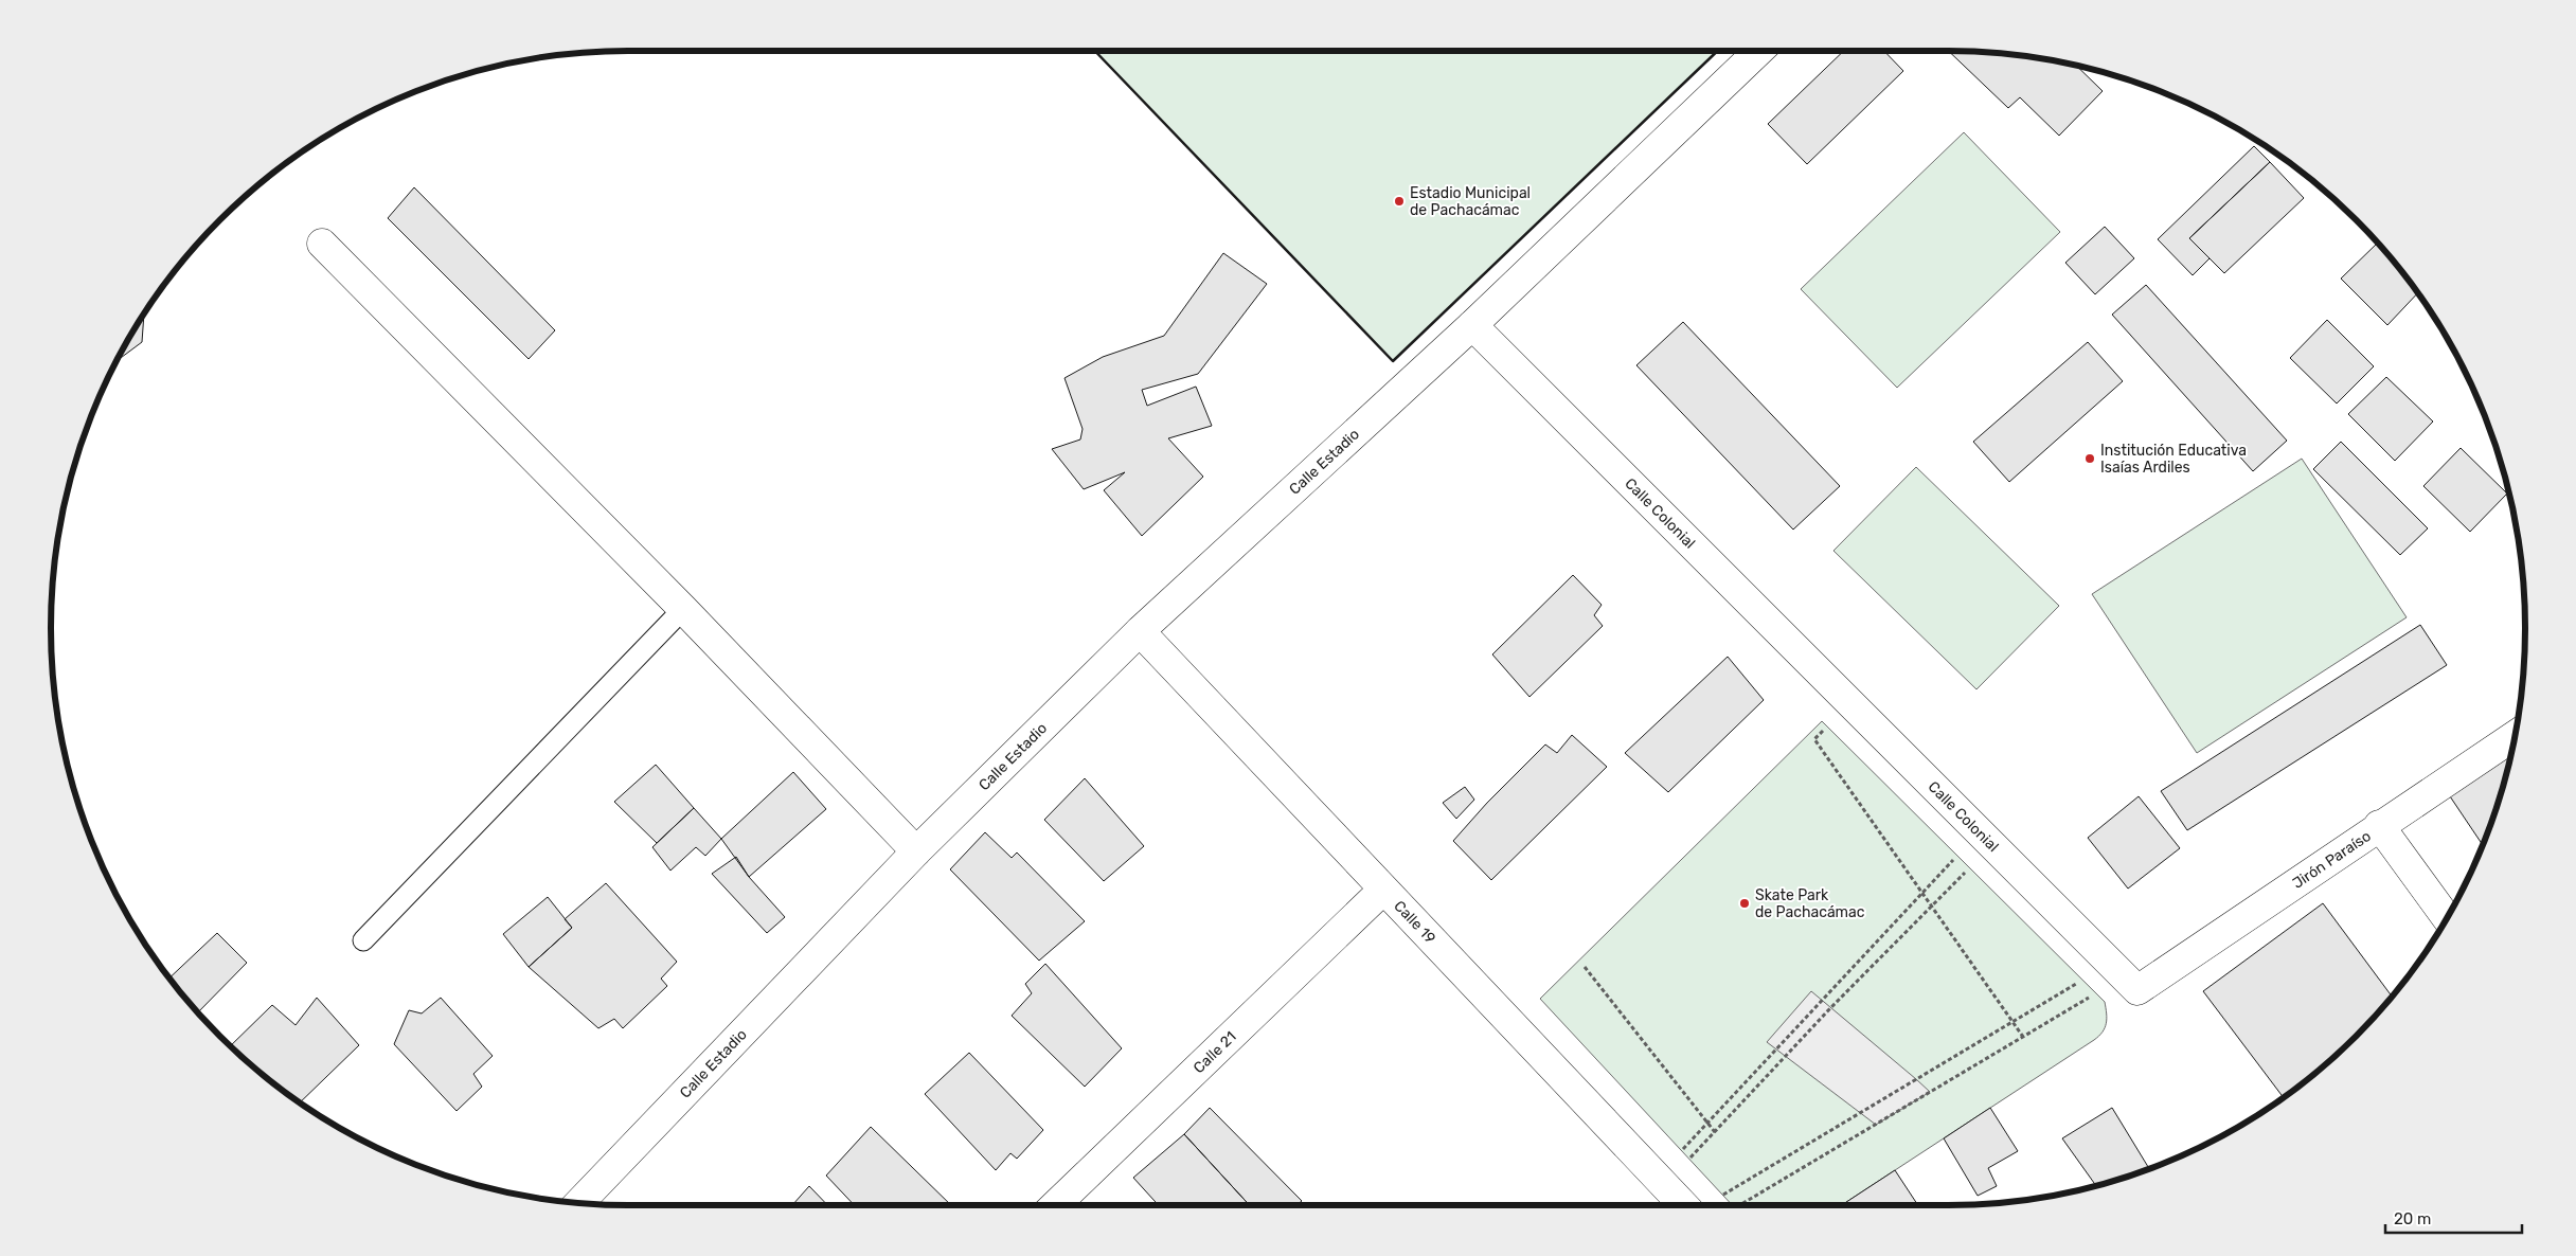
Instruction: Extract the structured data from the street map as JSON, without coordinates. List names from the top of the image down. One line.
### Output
{"streets":{"street":["Calle Estadio","Calle Colonial","Jirón Paraíso","Calle 19","Calle 21"]},"crossings":[["Calle Estadio","Calle Colonial"],["Calle Estadio","Calle 19"],["Calle Colonial","Jirón Paraíso"],["Calle 19","Calle 21"]],"places":["Estadio Municipal de Pachacámac","Institución Educativa Isaías Ardiles","Skate Park de Pachacámac"],"scale_bar":"20 m"}
